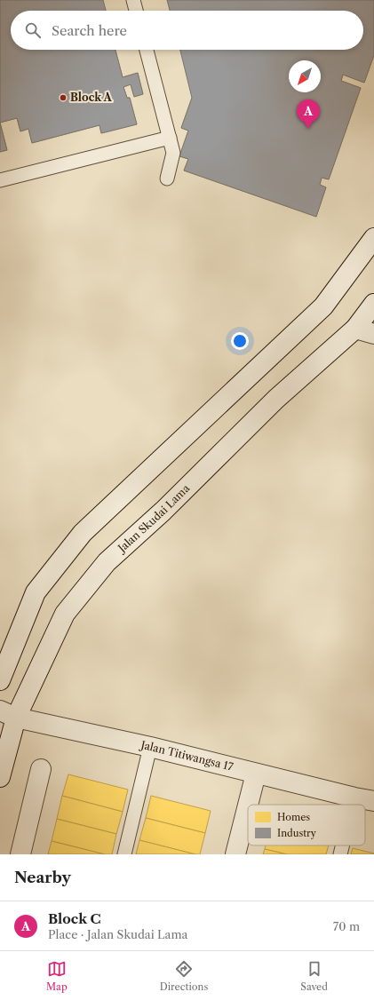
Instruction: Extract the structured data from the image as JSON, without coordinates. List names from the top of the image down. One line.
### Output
{"streets":{"street":["Jalan Skudai Lama","Jalan Titiwangsa 17"]},"crossings":[["Jalan Skudai Lama","Jalan Titiwangsa 17"]],"places":["Block A"],"legend":["Homes","Industry"],"north":"bottom left","page":{"search":"Search here","pins":"A","heading":"Nearby","list":[{"mark":"A","name":"Block C","note":"Place · Jalan Skudai Lama","value":"70 m"}],"nav":["Map","Directions","Saved"]}}
